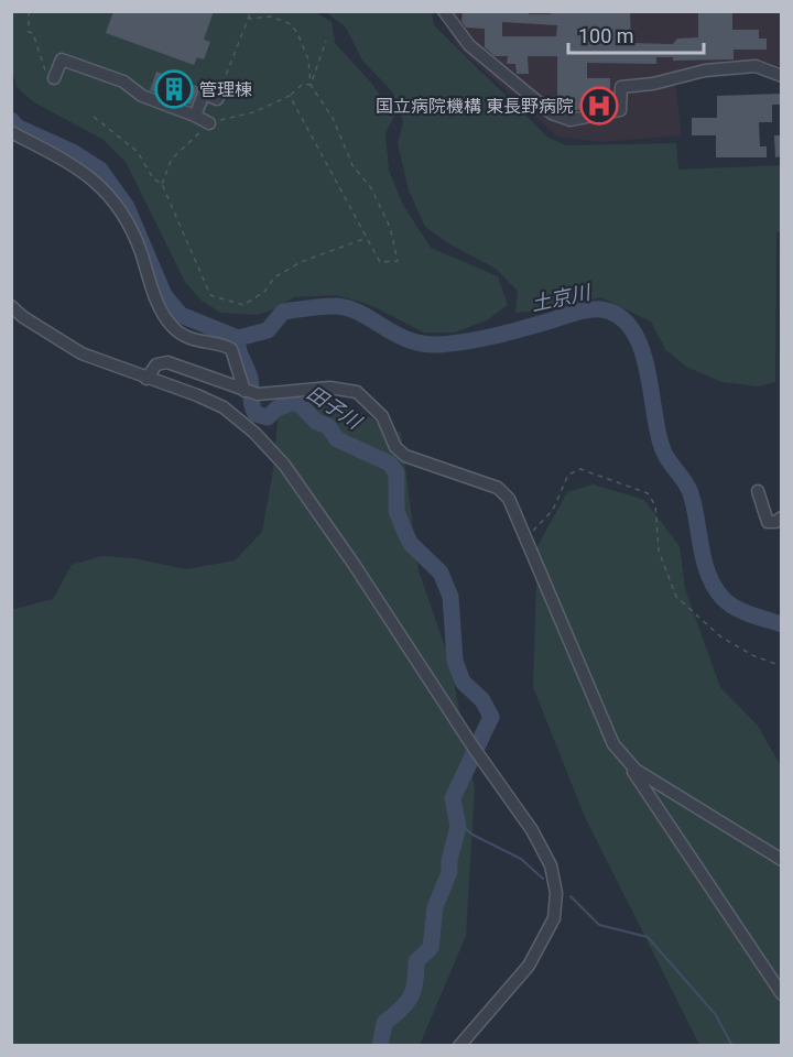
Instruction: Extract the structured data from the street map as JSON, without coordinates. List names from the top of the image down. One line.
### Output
{"water":["土京川","田子川"],"places":{"building":["管理棟"],"hospital":["国立病院機構 東長野病院"]},"scale_bar":"100 m"}
